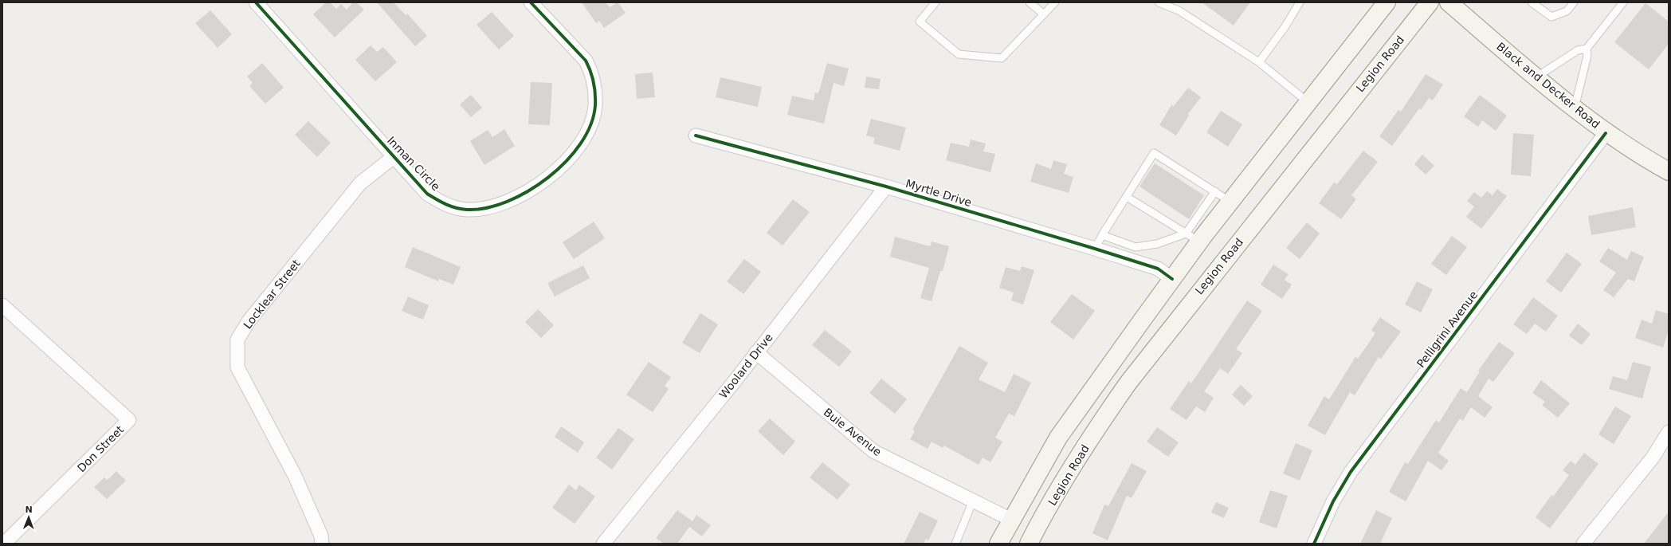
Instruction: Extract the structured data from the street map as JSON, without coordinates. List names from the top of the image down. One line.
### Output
{"streets":{"main road":["Legion Road","Black and Decker Road"],"street":["Inman Circle","Myrtle Drive","Locklear Street","Pelligrini Avenue","Woolard Drive","Buie Avenue","Don Street"]},"crossings":[["Black and Decker Road","Pelligrini Avenue"],["Inman Circle","Locklear Street"],["Myrtle Drive","Woolard Drive"],["Woolard Drive","Buie Avenue"]],"north":"top"}
